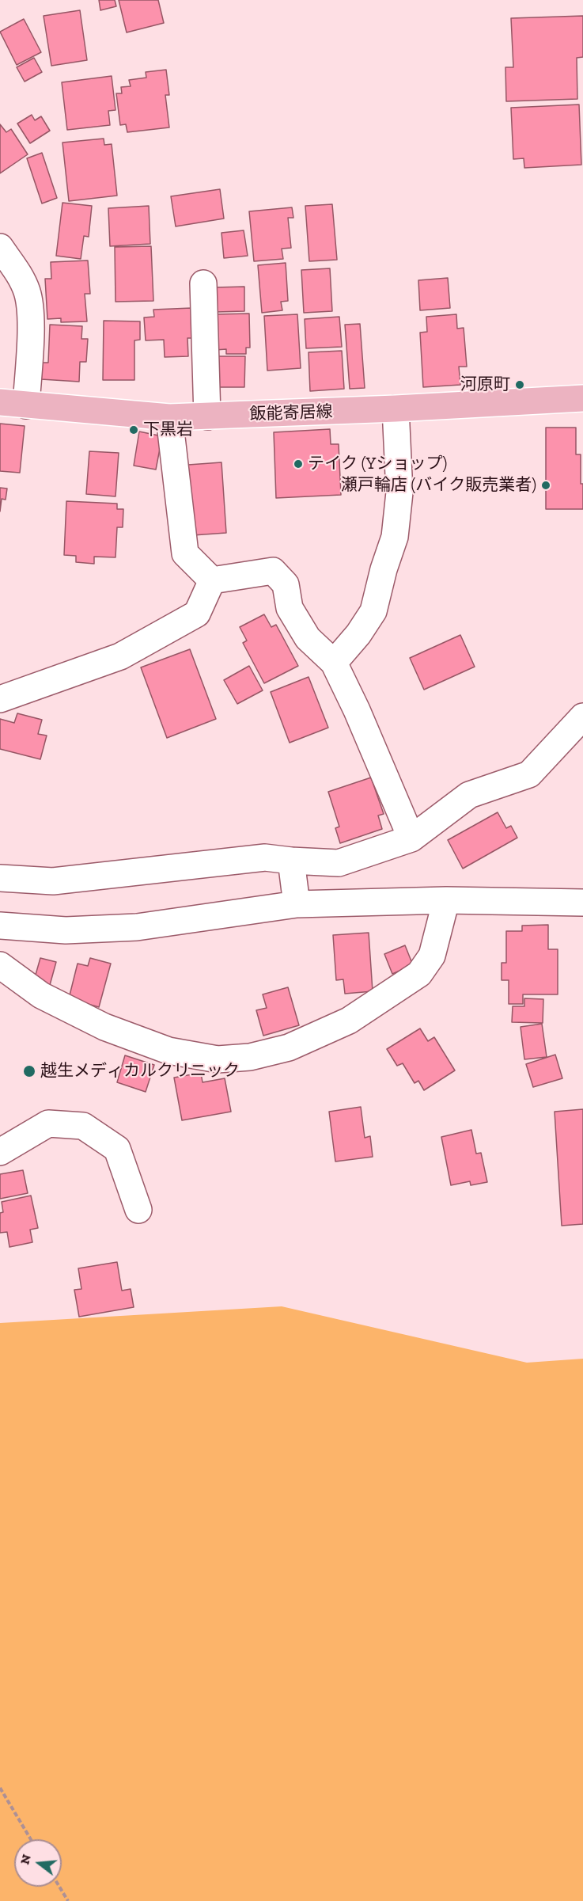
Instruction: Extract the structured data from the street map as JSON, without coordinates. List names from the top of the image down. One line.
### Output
{"streets":{"main road":["飯能寄居線"]},"places":["河原町","下黒岩","テイク (Yショップ)","瀬戸輪店 (バイク販売業者)","越生メディカルクリニック"],"north":"left"}
